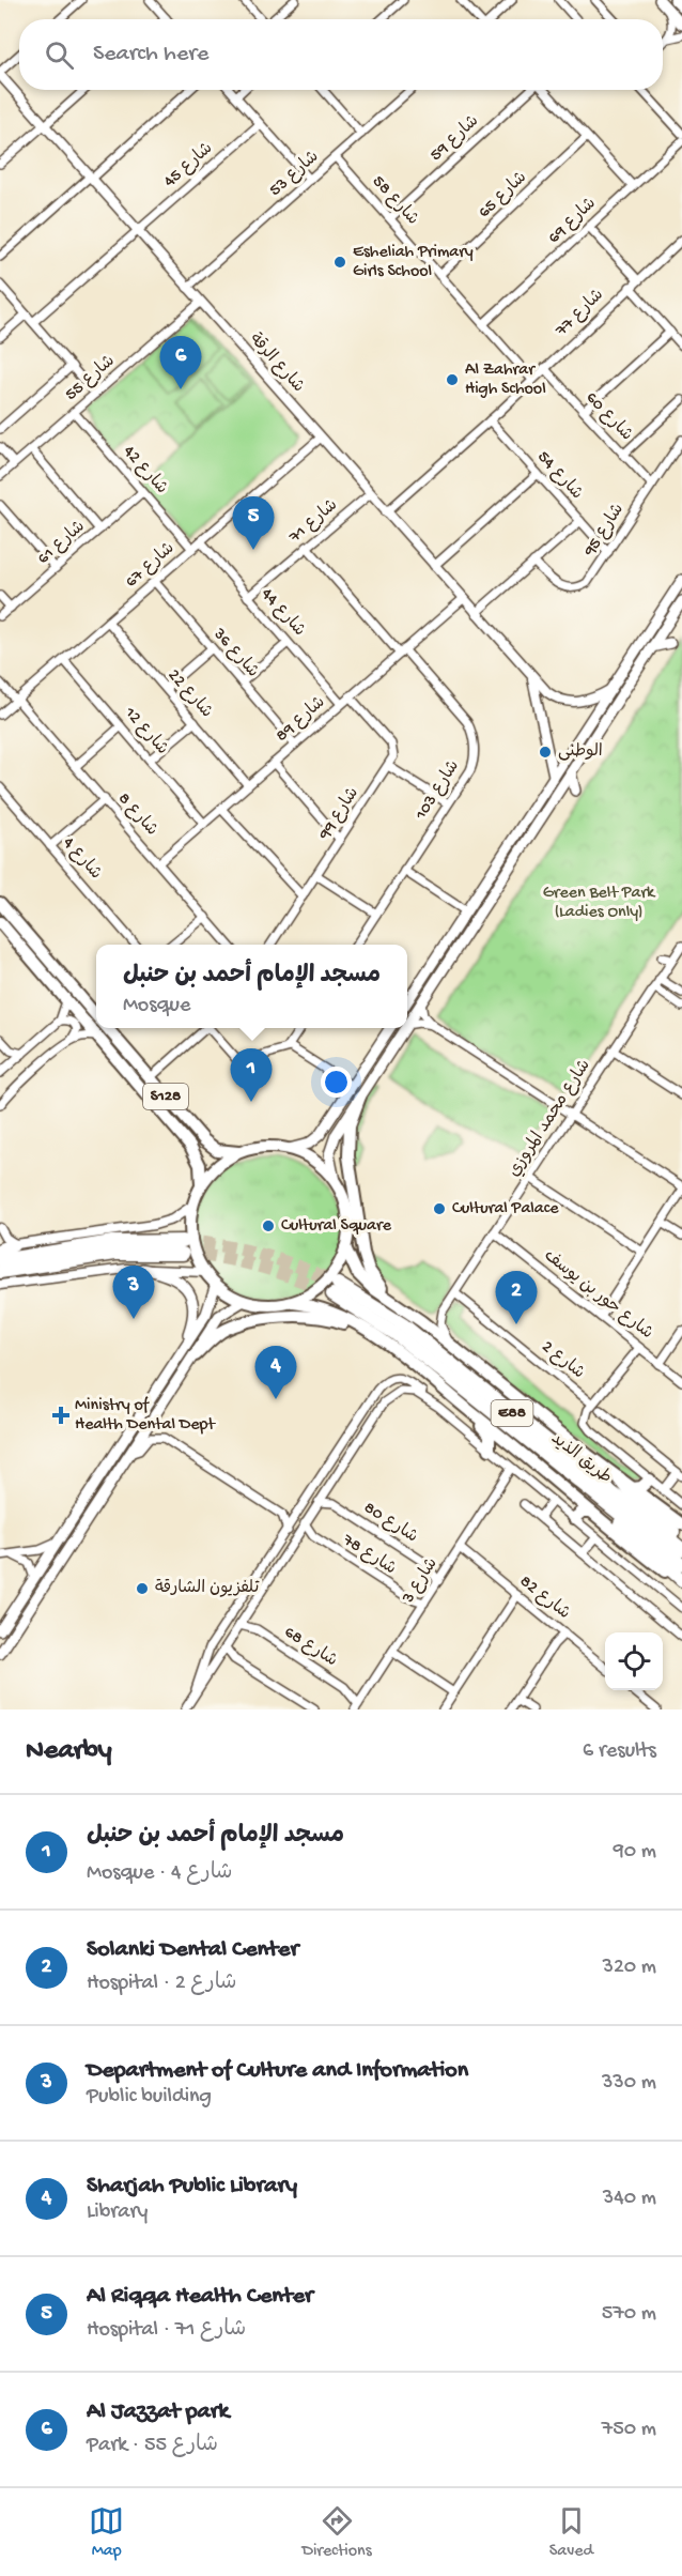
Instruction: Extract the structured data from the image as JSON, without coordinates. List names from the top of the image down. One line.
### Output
{"streets":{"highway":["E88","طريق الذيد"],"main road":["S128"],"street":["شارع 59","شارع 45","شارع 53","شارع 65","شارع 58","شارع 69","شارع 77","شارع الرقة","شارع 55","شارع 60","شارع 42","شارع 54","شارع 71","شارع 95","شارع 61","شارع 67","شارع 44","شارع 36","شارع 22","شارع 89","شارع 12","شارع 103","شارع 99","شارع 8","شارع 4","شارع محمد المروزي","شارع حور بن يوسف","شارع 2","شارع 80","شارع 78","شارع 3","شارع 82","شارع 68"]},"crossings":[["شارع 59","شارع 58"],["شارع 45","شارع الرقة"],["شارع 53","شارع 58"],["شارع 53","شارع الرقة"],["شارع 65","شارع 58"],["شارع 58","شارع 69"],["شارع 58","شارع 77"],["شارع 77","شارع الرقة"],["شارع 77","شارع 60"],["شارع 77","شارع 54"],["شارع الرقة","شارع 55"],["شارع الرقة","شارع 71"],["شارع الرقة","شارع 67"],["شارع الرقة","شارع 89"],["شارع 55","شارع 42"],["شارع 60","شارع 95"],["شارع 42","شارع 61"],["شارع 42","شارع 67"],["شارع 54","شارع 95"],["شارع 71","شارع 44"],["شارع 71","شارع 103"],["شارع 67","شارع 44"],["شارع 67","شارع 36"],["شارع 67","شارع 22"],["شارع 67","شارع 12"],["شارع 67","شارع 8"],["شارع 44","شارع 89"],["شارع 36","شارع 89"],["شارع 22","شارع 89"],["شارع 89","شارع 12"],["شارع 89","شارع 103"],["شارع 89","شارع 8"],["شارع محمد المروزي","شارع حور بن يوسف"],["شارع محمد المروزي","شارع 2"],["شارع 80","شارع 3"],["شارع 78","شارع 3"],["شارع 3","شارع 82"],["شارع 3","شارع 68"]],"parks":["Green Belt Park (Ladies Only)"],"places":{"other":["Esheliah Primary Girls School","Al Zahrar High School","الوطنی","Cultural Palace","Cultural Square","تلفزيون الشارقة"],"health":["Ministry of Health Dental Dept"]},"page":{"search":"Search here","pins":["6","5","1","3","2","4"],"popup":["مسجد الإمام أحمد بن حنبل","Mosque"],"heading":["Nearby","6 results"],"list":[{"mark":"1","name":"مسجد الإمام أحمد بن حنبل","note":"Mosque · شارع 4","value":"90 m"},{"mark":"2","name":"Solanki Dental Center","note":"Hospital · شارع 2","value":"320 m"},{"mark":"3","name":"Department of Culture and Information","note":"Public building","value":"330 m"},{"mark":"4","name":"Sharjah Public Library","note":"Library","value":"340 m"},{"mark":"5","name":"Al Riqqa Health Center","note":"Hospital · شارع 71","value":"570 m"},{"mark":"6","name":"Al Jazzat park","note":"Park · شارع 55","value":"750 m"}],"nav":["Map","Directions","Saved"]}}
